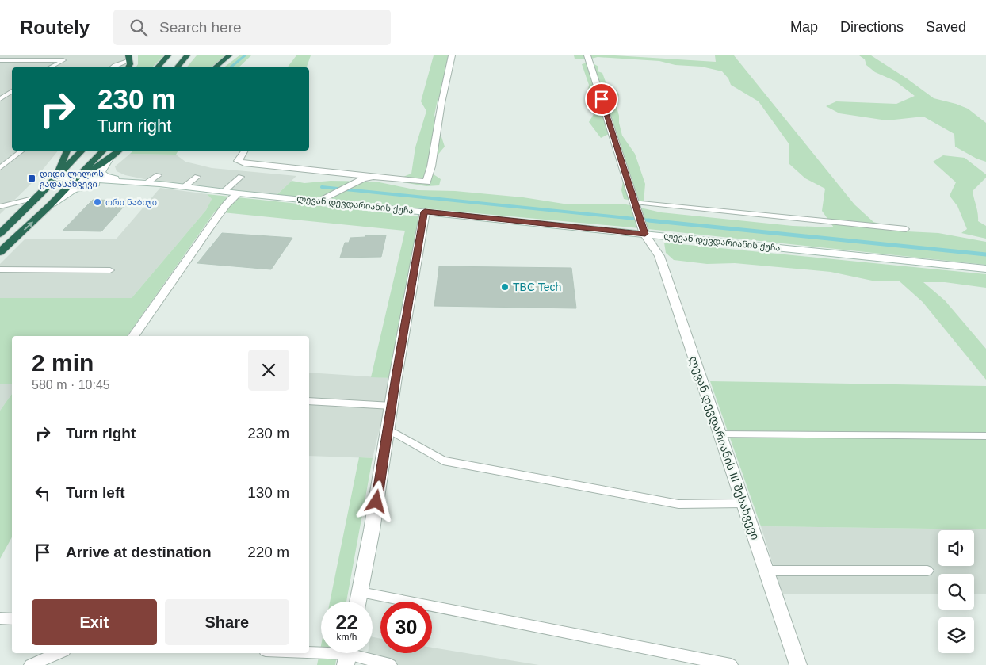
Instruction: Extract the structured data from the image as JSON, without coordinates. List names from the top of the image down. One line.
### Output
{"streets":{"street":["ლევან დევდარიანის ქუჩა","ლევან დევდარიანის III შესახვევი"]},"crossings":[["ლევან დევდარიანის ქუჩა","ლევან დევდარიანის III შესახვევი"]],"places":{"transit":["დიდი ლილოს გადასახვევი"],"other":["ორი ნაბიჯი","TBC Tech"]},"page":{"header":"Routely","search":"Search here","nav":["Map","Directions","Saved"],"turn":["230 m","Turn right"],"heading":["2 min","580 m · 10:45"],"list":[{"name":"Turn right","value":"230 m"},{"name":"Turn left","value":"130 m"},{"name":"Arrive at destination","value":"220 m"}],"buttons":["Exit","Share"],"speed":"22 km/h","limit":"30"}}
